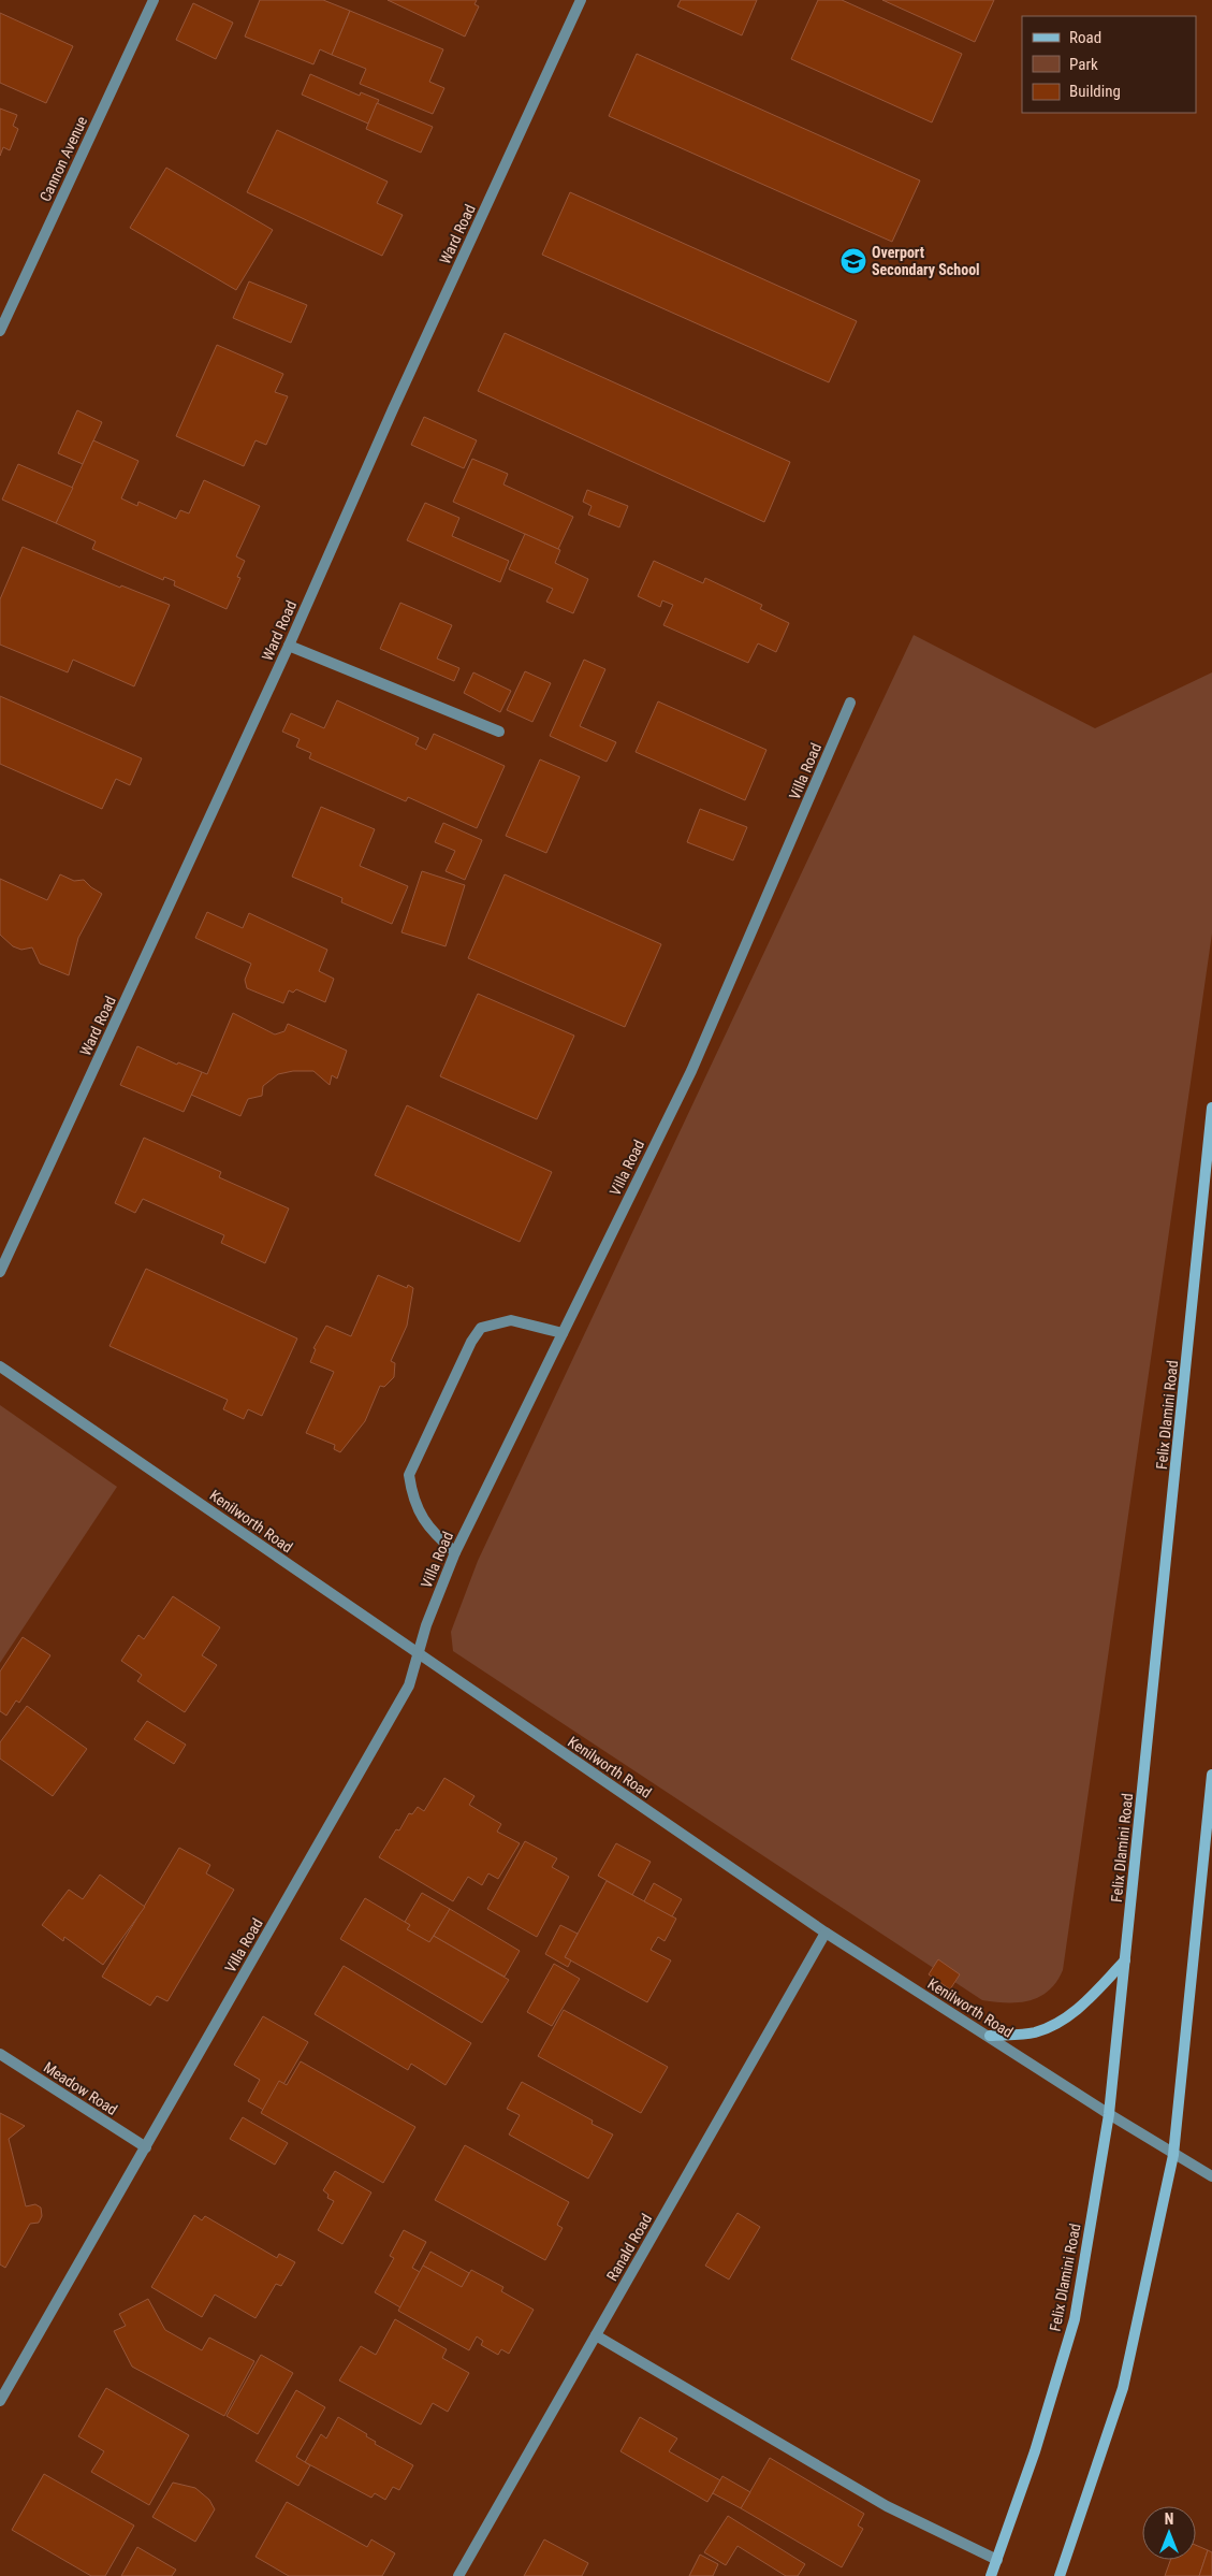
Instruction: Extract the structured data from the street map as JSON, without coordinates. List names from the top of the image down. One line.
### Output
{"streets":{"main road":["Felix Dlamini Road"],"street":["Cannon Avenue","Ward Road","Villa Road","Kenilworth Road","Meadow Road","Ranald Road"]},"crossings":[["Villa Road","Kenilworth Road"],["Villa Road","Meadow Road"],["Felix Dlamini Road","Kenilworth Road"],["Kenilworth Road","Ranald Road"]],"places":{"school or university":["Overport Secondary School"]},"legend":["Road","Park","Building"],"north":"top"}
